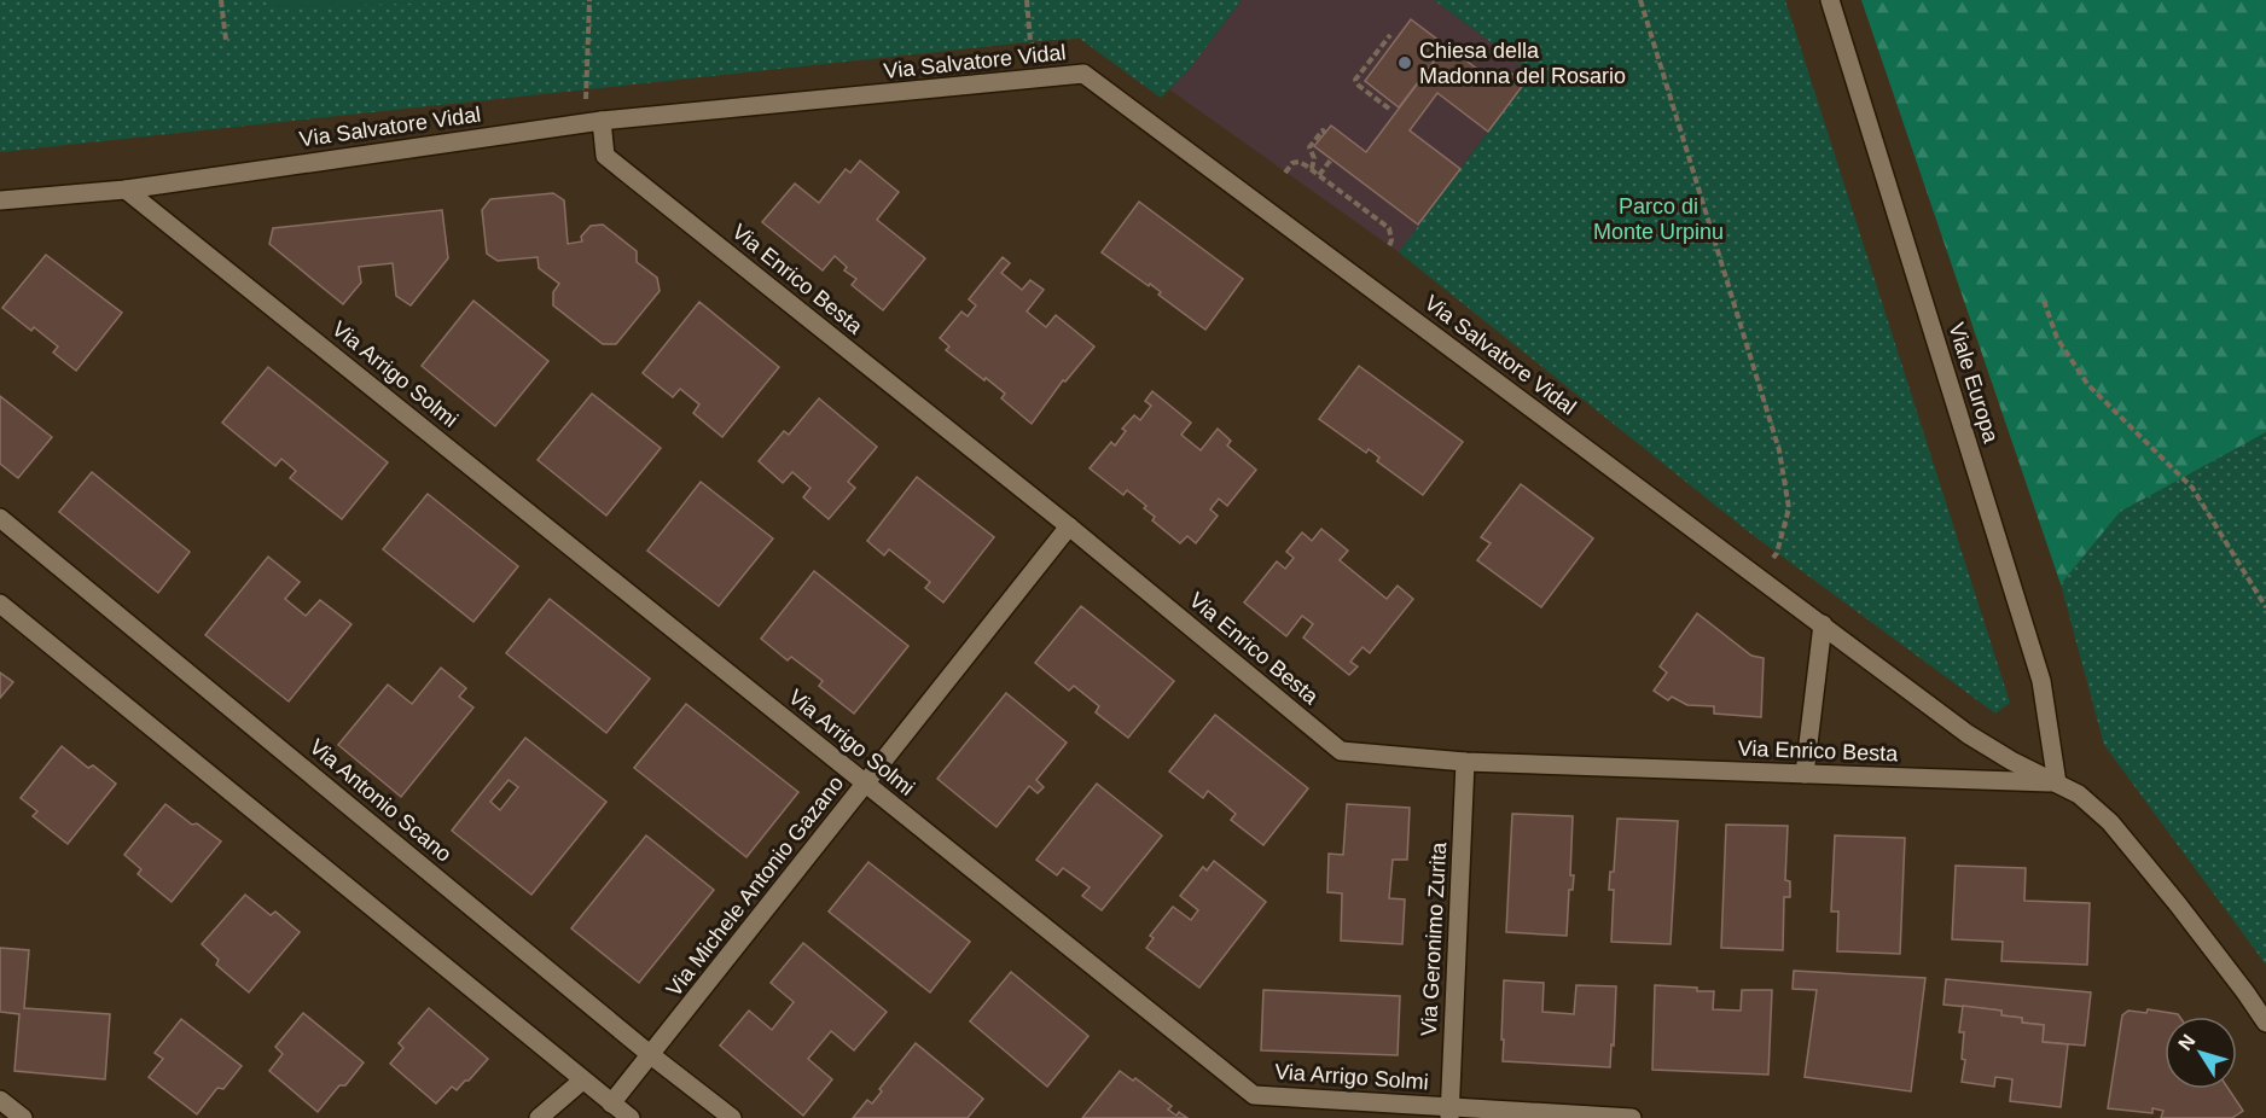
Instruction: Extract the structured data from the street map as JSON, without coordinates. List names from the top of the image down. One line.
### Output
{"streets":{"street":["Via Salvatore Vidal","Via Enrico Besta","Via Arrigo Solmi","Viale Europa","Via Antonio Scano","Via Michele Antonio Gazano","Via Geronimo Zurita"]},"crossings":[["Via Salvatore Vidal","Via Enrico Besta"],["Via Salvatore Vidal","Via Arrigo Solmi"],["Via Salvatore Vidal","Viale Europa"],["Via Enrico Besta","Viale Europa"],["Via Enrico Besta","Via Michele Antonio Gazano"],["Via Enrico Besta","Via Geronimo Zurita"],["Via Arrigo Solmi","Via Michele Antonio Gazano"],["Via Arrigo Solmi","Via Geronimo Zurita"],["Via Antonio Scano","Via Michele Antonio Gazano"]],"parks":["Parco di Monte Urpinu"],"places":["Chiesa della Madonna del Rosario"],"north":"top left"}
